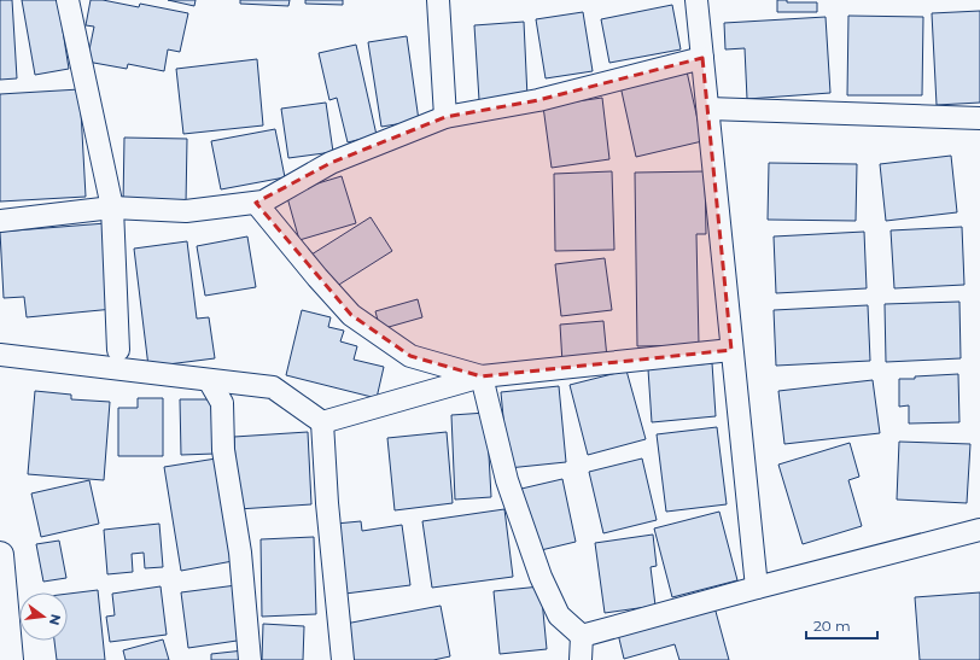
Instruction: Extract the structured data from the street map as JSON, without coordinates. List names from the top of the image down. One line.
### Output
{"scale_bar":"20 m","north":"right"}
